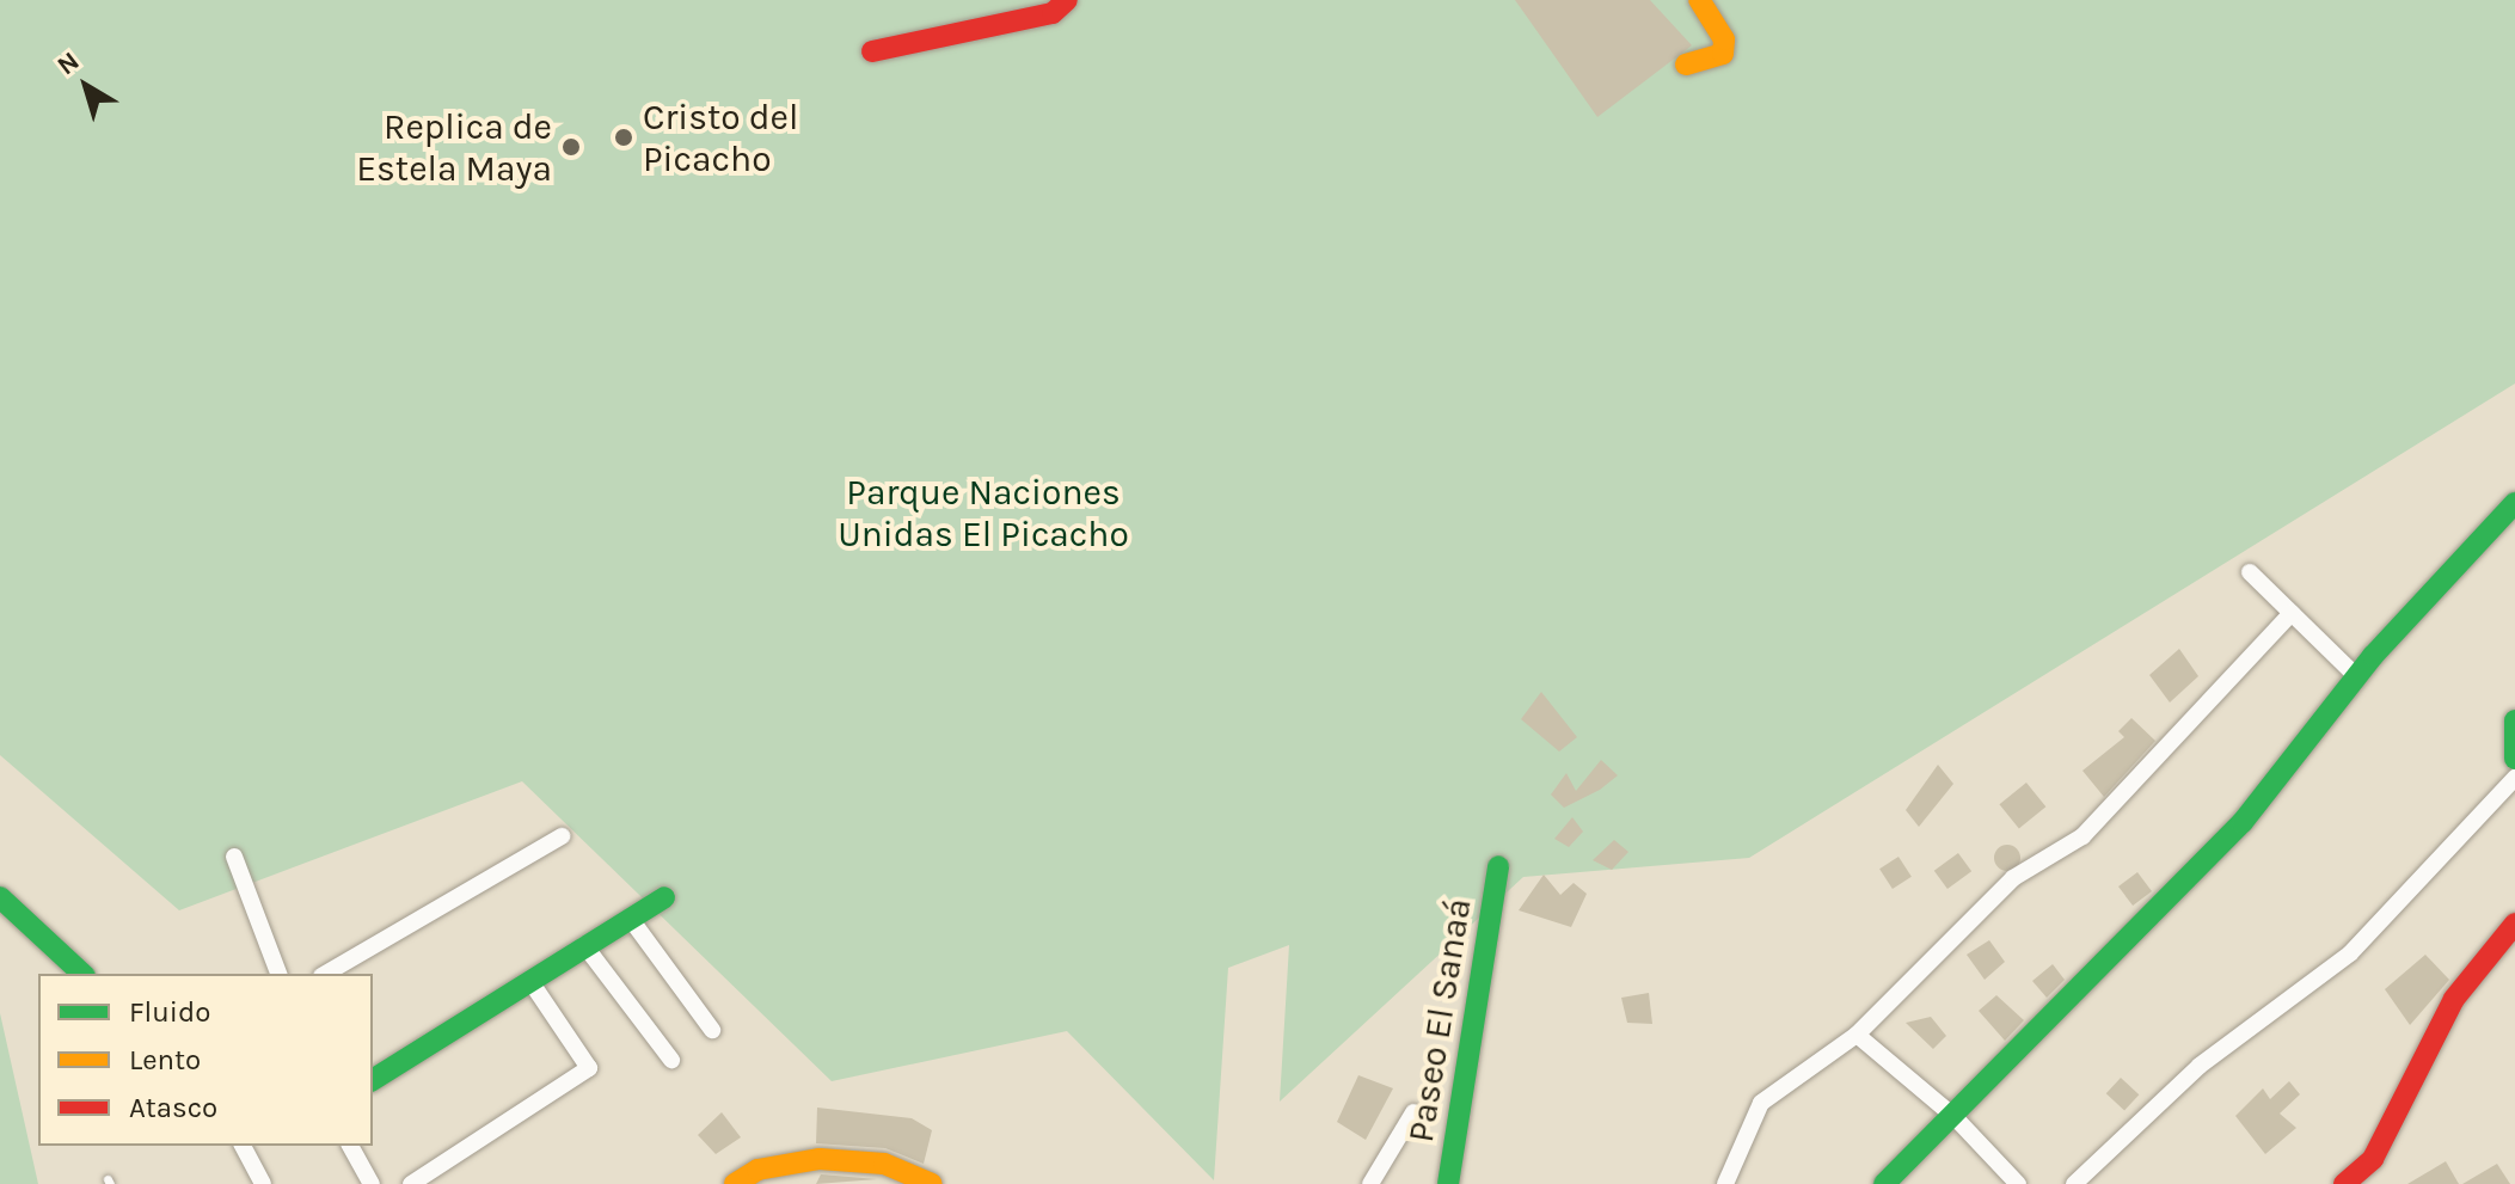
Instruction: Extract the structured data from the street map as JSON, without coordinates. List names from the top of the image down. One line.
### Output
{"streets":{"street":["Paseo El Sanaá"]},"parks":["Parque Naciones Unidas El Picacho"],"places":["Cristo del Picacho","Replica de Estela Maya"],"legend":["Fluido","Lento","Atasco"],"north":"top left"}
